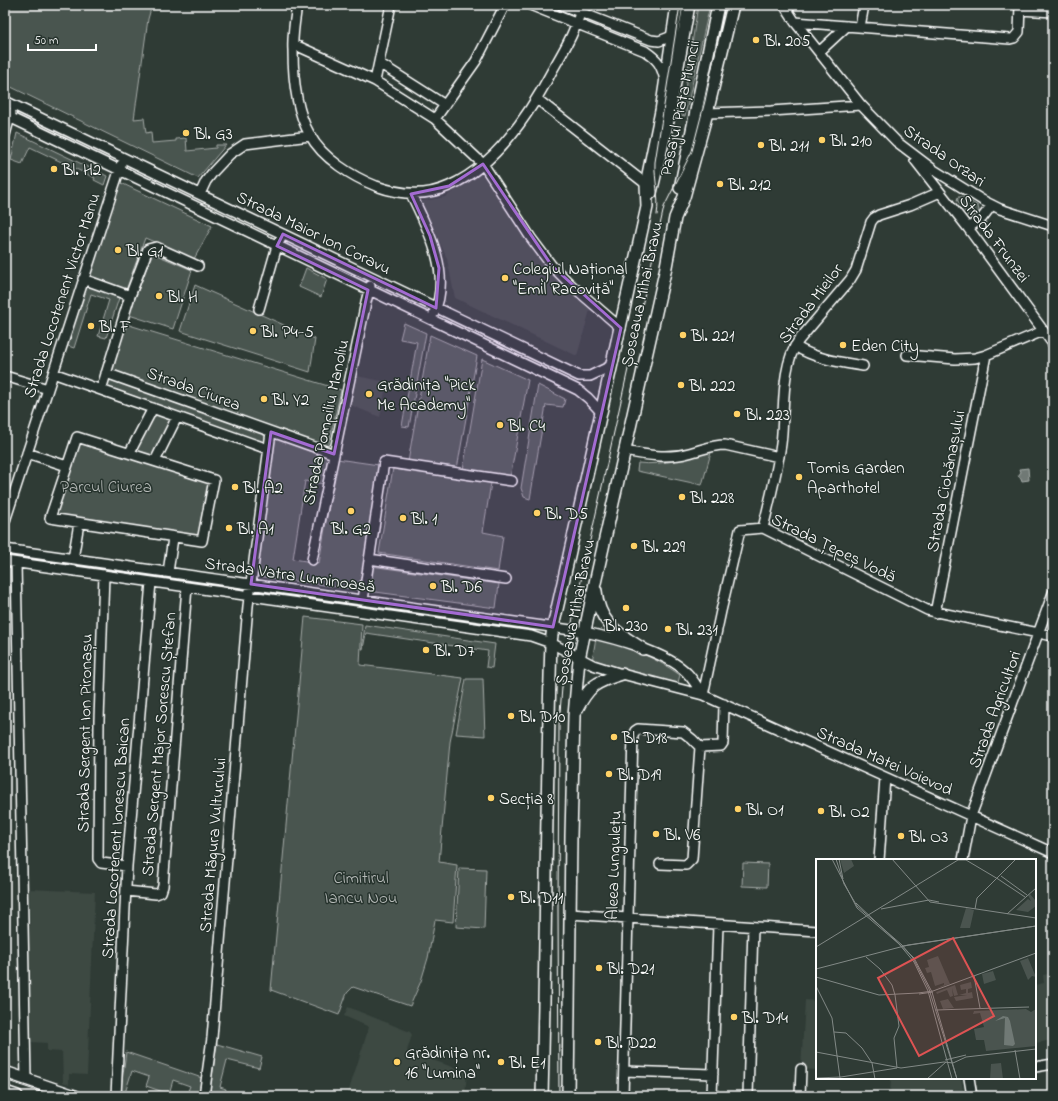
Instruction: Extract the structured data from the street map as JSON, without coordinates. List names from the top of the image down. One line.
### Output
{"streets":{"main road":["Pasajul Piața Muncii","Șoseaua Mihai Bravu"],"street":["Strada Orzari","Strada Maior Ion Coravu","Strada Frunzei","Strada Locotenent Victor Manu","Strada Mieilor","Strada Ciurea","Strada Pompiliu Manoliu","Strada Ciobănașului","Strada Țepeș Vodă","Strada Vatra Luminoasă","Strada Agricultori","Strada Sergent Ion Pironașu","Strada Sergent Major Sorescu Ștefan","Strada Matei Voievod","Strada Locotenent Ionescu Baican","Strada Măgura Vulturului","Aleea Lungulețu"]},"crossings":[["Pasajul Piața Muncii","Șoseaua Mihai Bravu"],["Strada Orzari","Strada Frunzei"],["Strada Maior Ion Coravu","Șoseaua Mihai Bravu"],["Strada Maior Ion Coravu","Strada Locotenent Victor Manu"],["Strada Maior Ion Coravu","Strada Pompiliu Manoliu"],["Strada Frunzei","Strada Mieilor"],["Șoseaua Mihai Bravu","Strada Vatra Luminoasă"],["Șoseaua Mihai Bravu","Strada Matei Voievod"],["Strada Locotenent Victor Manu","Strada Ciurea"],["Strada Mieilor","Strada Țepeș Vodă"],["Strada Ciurea","Strada Pompiliu Manoliu"],["Strada Ciobănașului","Strada Țepeș Vodă"],["Strada Țepeș Vodă","Strada Agricultori"],["Strada Țepeș Vodă","Strada Matei Voievod"],["Strada Vatra Luminoasă","Strada Sergent Ion Pironașu"],["Strada Vatra Luminoasă","Strada Sergent Major Sorescu Ștefan"],["Strada Vatra Luminoasă","Strada Matei Voievod"],["Strada Vatra Luminoasă","Strada Locotenent Ionescu Baican"],["Strada Vatra Luminoasă","Strada Măgura Vulturului"],["Strada Agricultori","Strada Matei Voievod"],["Strada Sergent Ion Pironașu","Strada Locotenent Ionescu Baican"],["Strada Sergent Major Sorescu Ștefan","Strada Locotenent Ionescu Baican"]],"parks":["Parcul Ciurea","Cimitirul Iancu Nou"],"places":["Bl. 205","Bl. G3","Bl. 210","Bl. 211","Bl. H2","Bl. 212","Bl. G1","Colegiul Național \"Emil Racoviță\"","Bl. H","Bl. F","Bl. P4-5","Bl. 221","Eden City","Bl. 222","Grădinița \"Pick Me Academy\"","Bl. Y2","Bl. 223","Bl. C4","Tomis Garden Aparthotel","Bl. A2","Bl. 228","Bl. G2","Bl. D5","Bl. 1","Bl. A1","Bl. 229","Bl. D6","Bl. 230","Bl. 231","Bl. D7","Bl. D10","Bl. D18","Bl. D19","Secția 8","Bl. O1","Bl. O2","Bl. V6","Bl. O3","Bl. D11","Bl. D21","Bl. D14","Bl. D22","Grădinița nr. 16 \"Lumina\"","Bl. E1"],"scale_bar":"50 m"}
